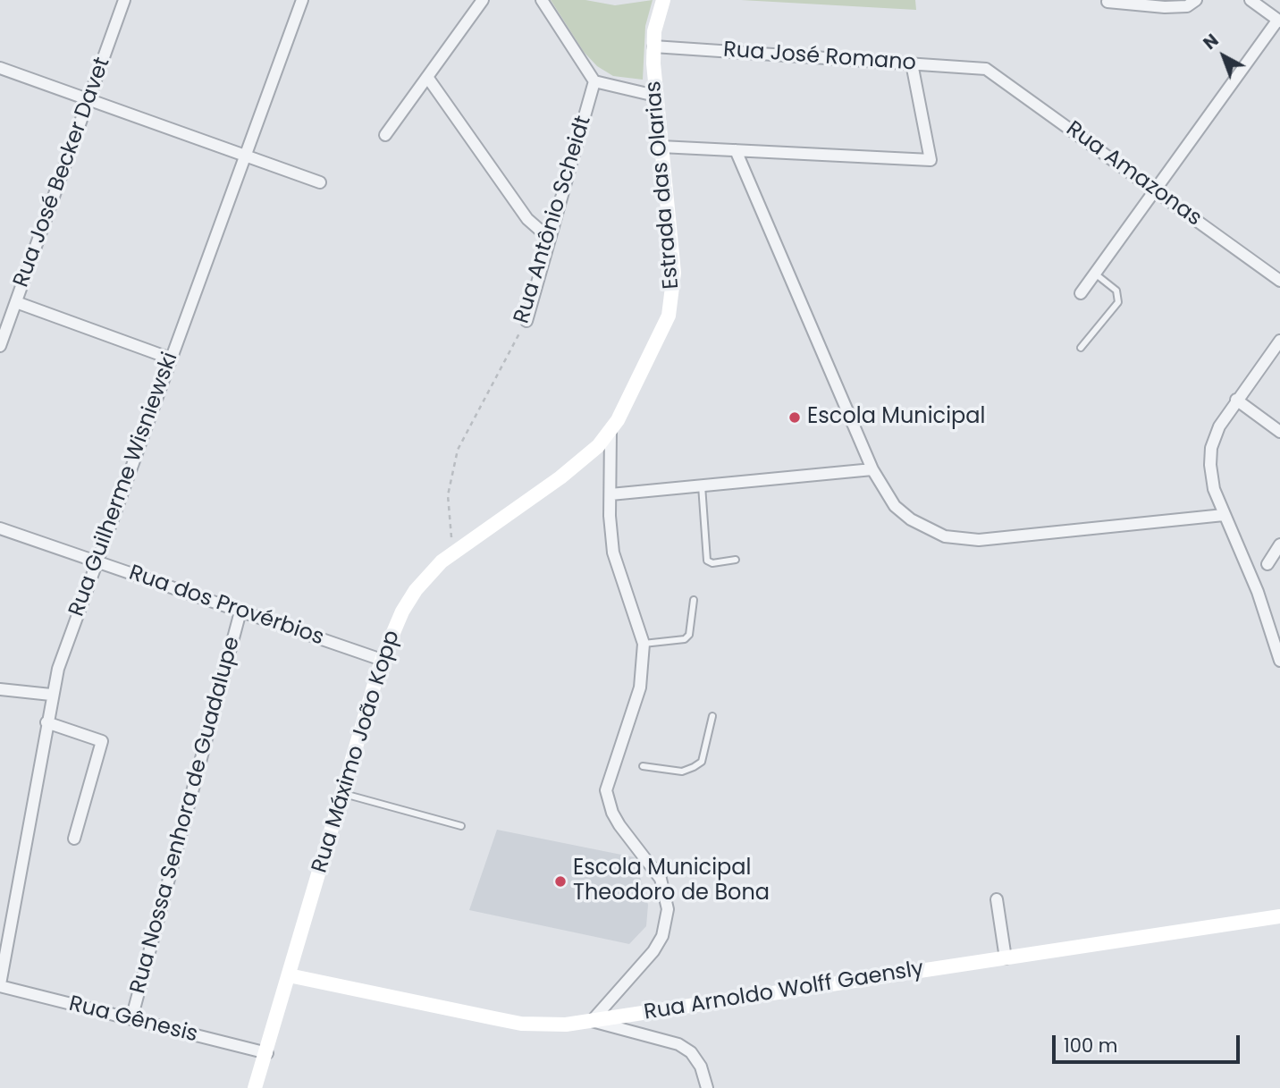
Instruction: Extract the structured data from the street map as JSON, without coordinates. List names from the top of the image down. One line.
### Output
{"streets":{"main road":["Estrada das Olarias","Rua Máximo João Kopp","Rua Arnoldo Wolff Gaensly"],"street":["Rua José Romano","Rua José Becker Davet","Rua Amazonas","Rua Antônio Scheidt","Rua Guilherme Wisniewski","Rua dos Provérbios","Rua Nossa Senhora de Guadalupe","Rua Gênesis"]},"crossings":[["Rua José Romano","Rua Amazonas"],["Rua José Romano","Estrada das Olarias"],["Estrada das Olarias","Rua Máximo João Kopp"],["Estrada das Olarias","Rua Arnoldo Wolff Gaensly"],["Rua Antônio Scheidt","Rua Máximo João Kopp"],["Rua Guilherme Wisniewski","Rua dos Provérbios"],["Rua Guilherme Wisniewski","Rua Gênesis"],["Rua dos Provérbios","Rua Máximo João Kopp"],["Rua dos Provérbios","Rua Nossa Senhora de Guadalupe"],["Rua Máximo João Kopp","Rua Arnoldo Wolff Gaensly"],["Rua Máximo João Kopp","Rua Gênesis"],["Rua Nossa Senhora de Guadalupe","Rua Gênesis"]],"places":["Escola Municipal","Escola Municipal Theodoro de Bona"],"scale_bar":"100 m","north":"top left"}
